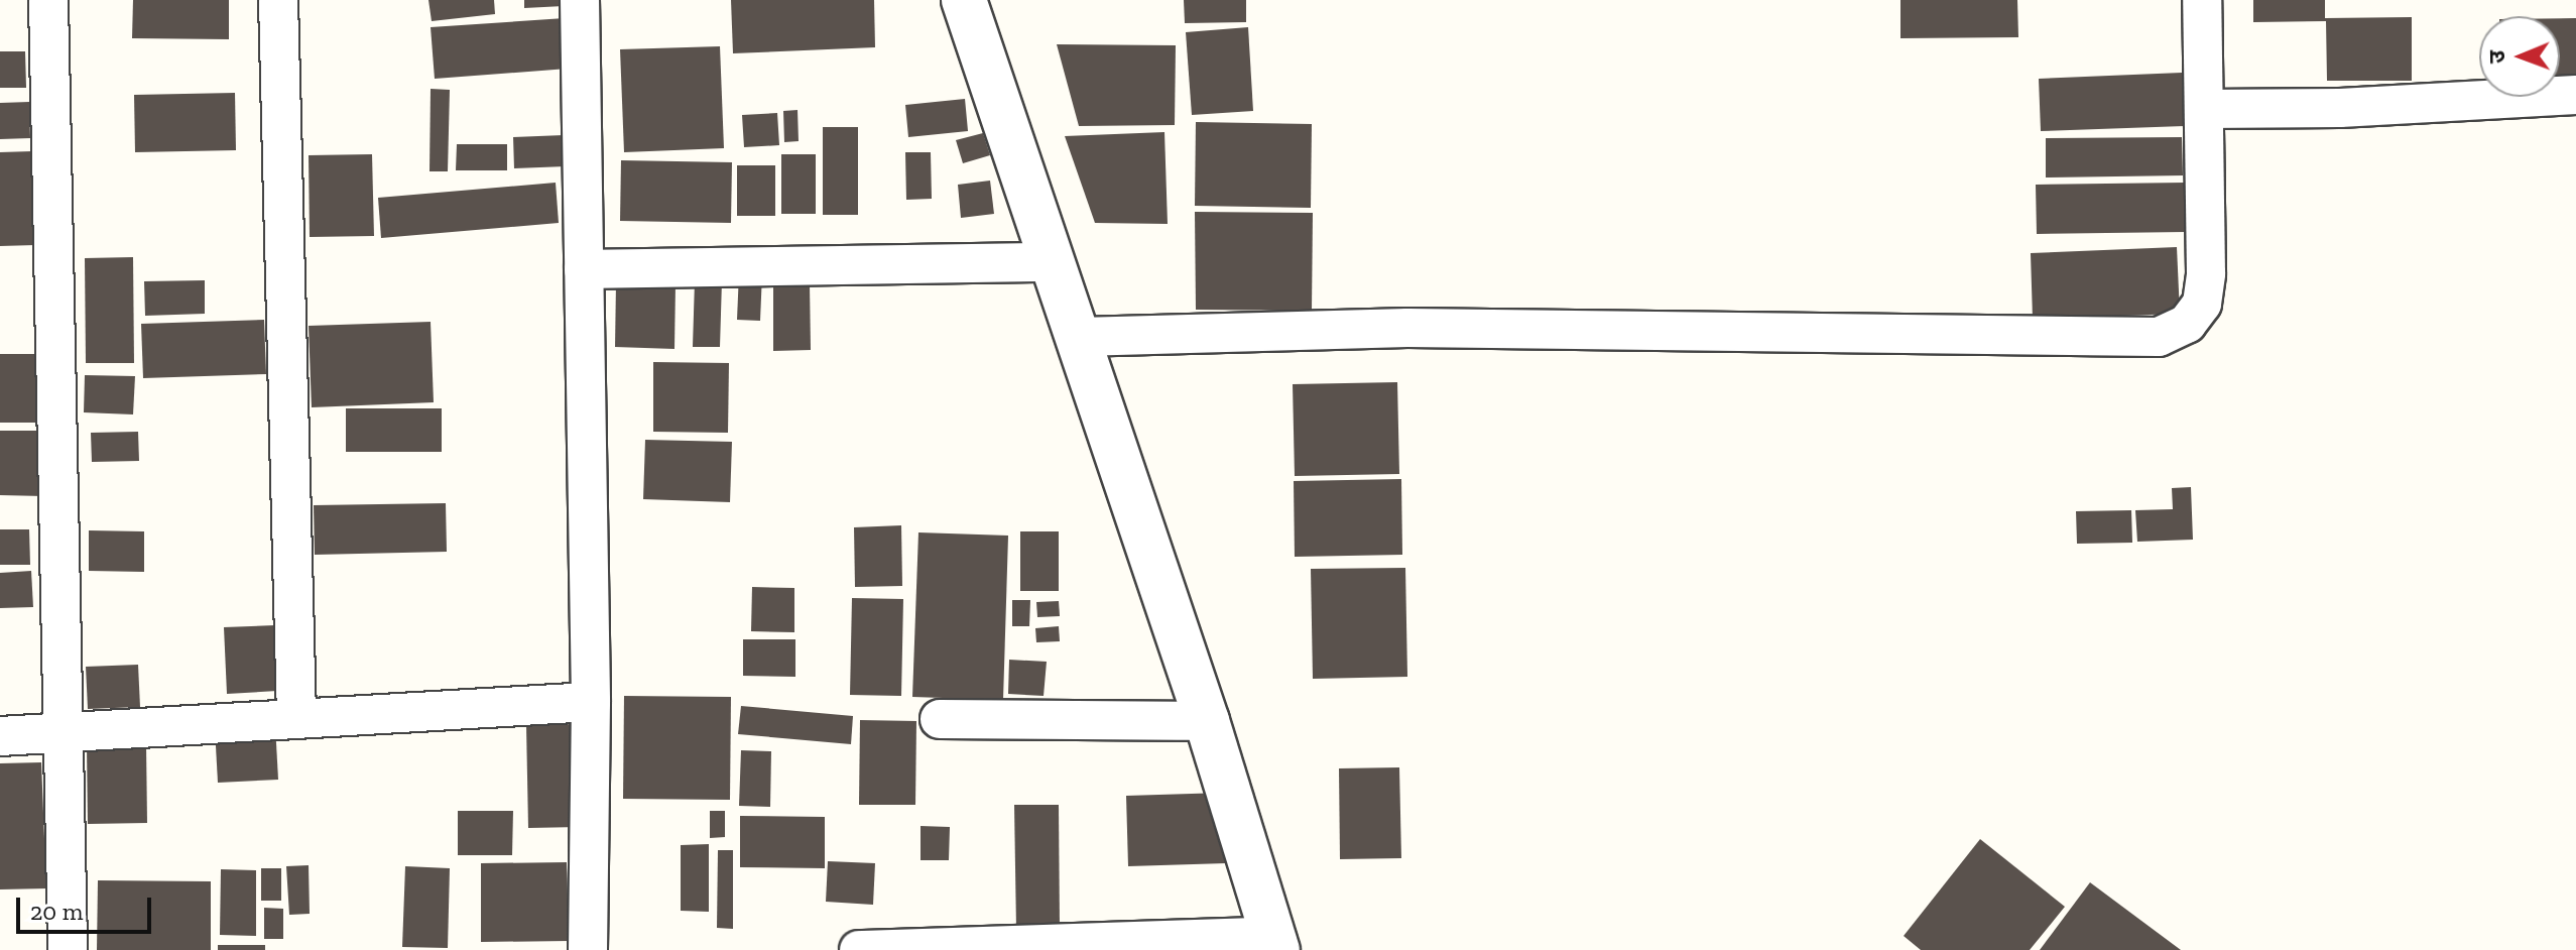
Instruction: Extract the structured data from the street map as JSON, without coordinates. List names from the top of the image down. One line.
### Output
{"scale_bar":"20 m","north":"left"}
